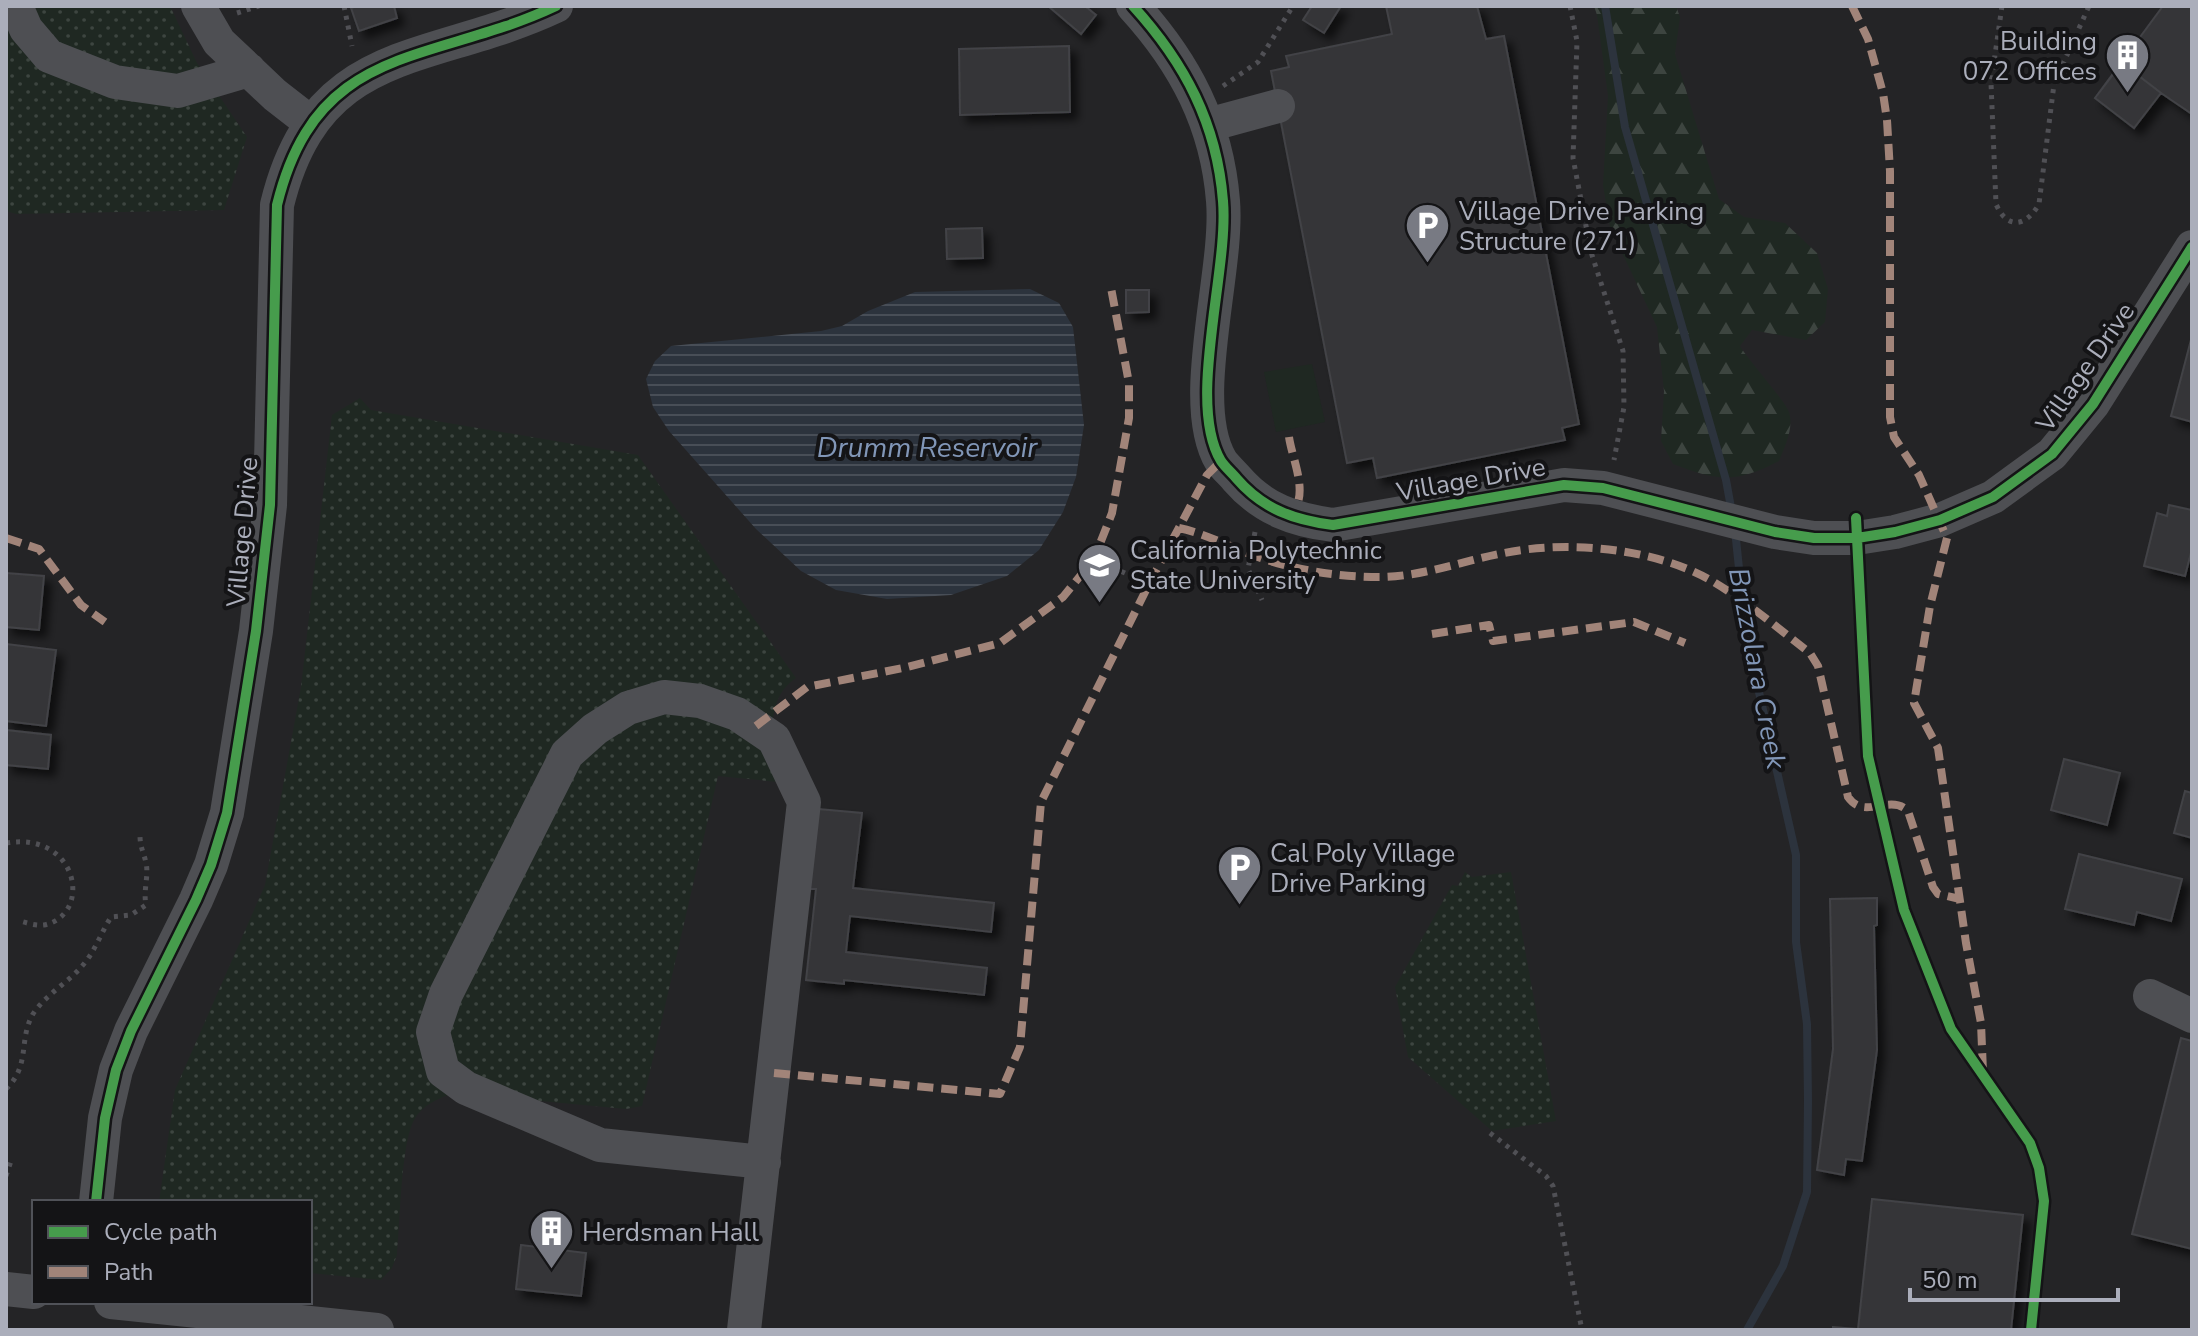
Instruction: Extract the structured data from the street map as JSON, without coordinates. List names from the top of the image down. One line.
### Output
{"streets":{"street":["Village Drive"]},"water":["Drumm Reservoir","Brizzolara Creek"],"places":{"building":["Building 072 Offices","Herdsman Hall"],"parking":["Village Drive Parking Structure (271)","Cal Poly Village Drive Parking"],"school or university":["California Polytechnic State University"]},"legend":["Cycle path","Path"],"scale_bar":"50 m"}
